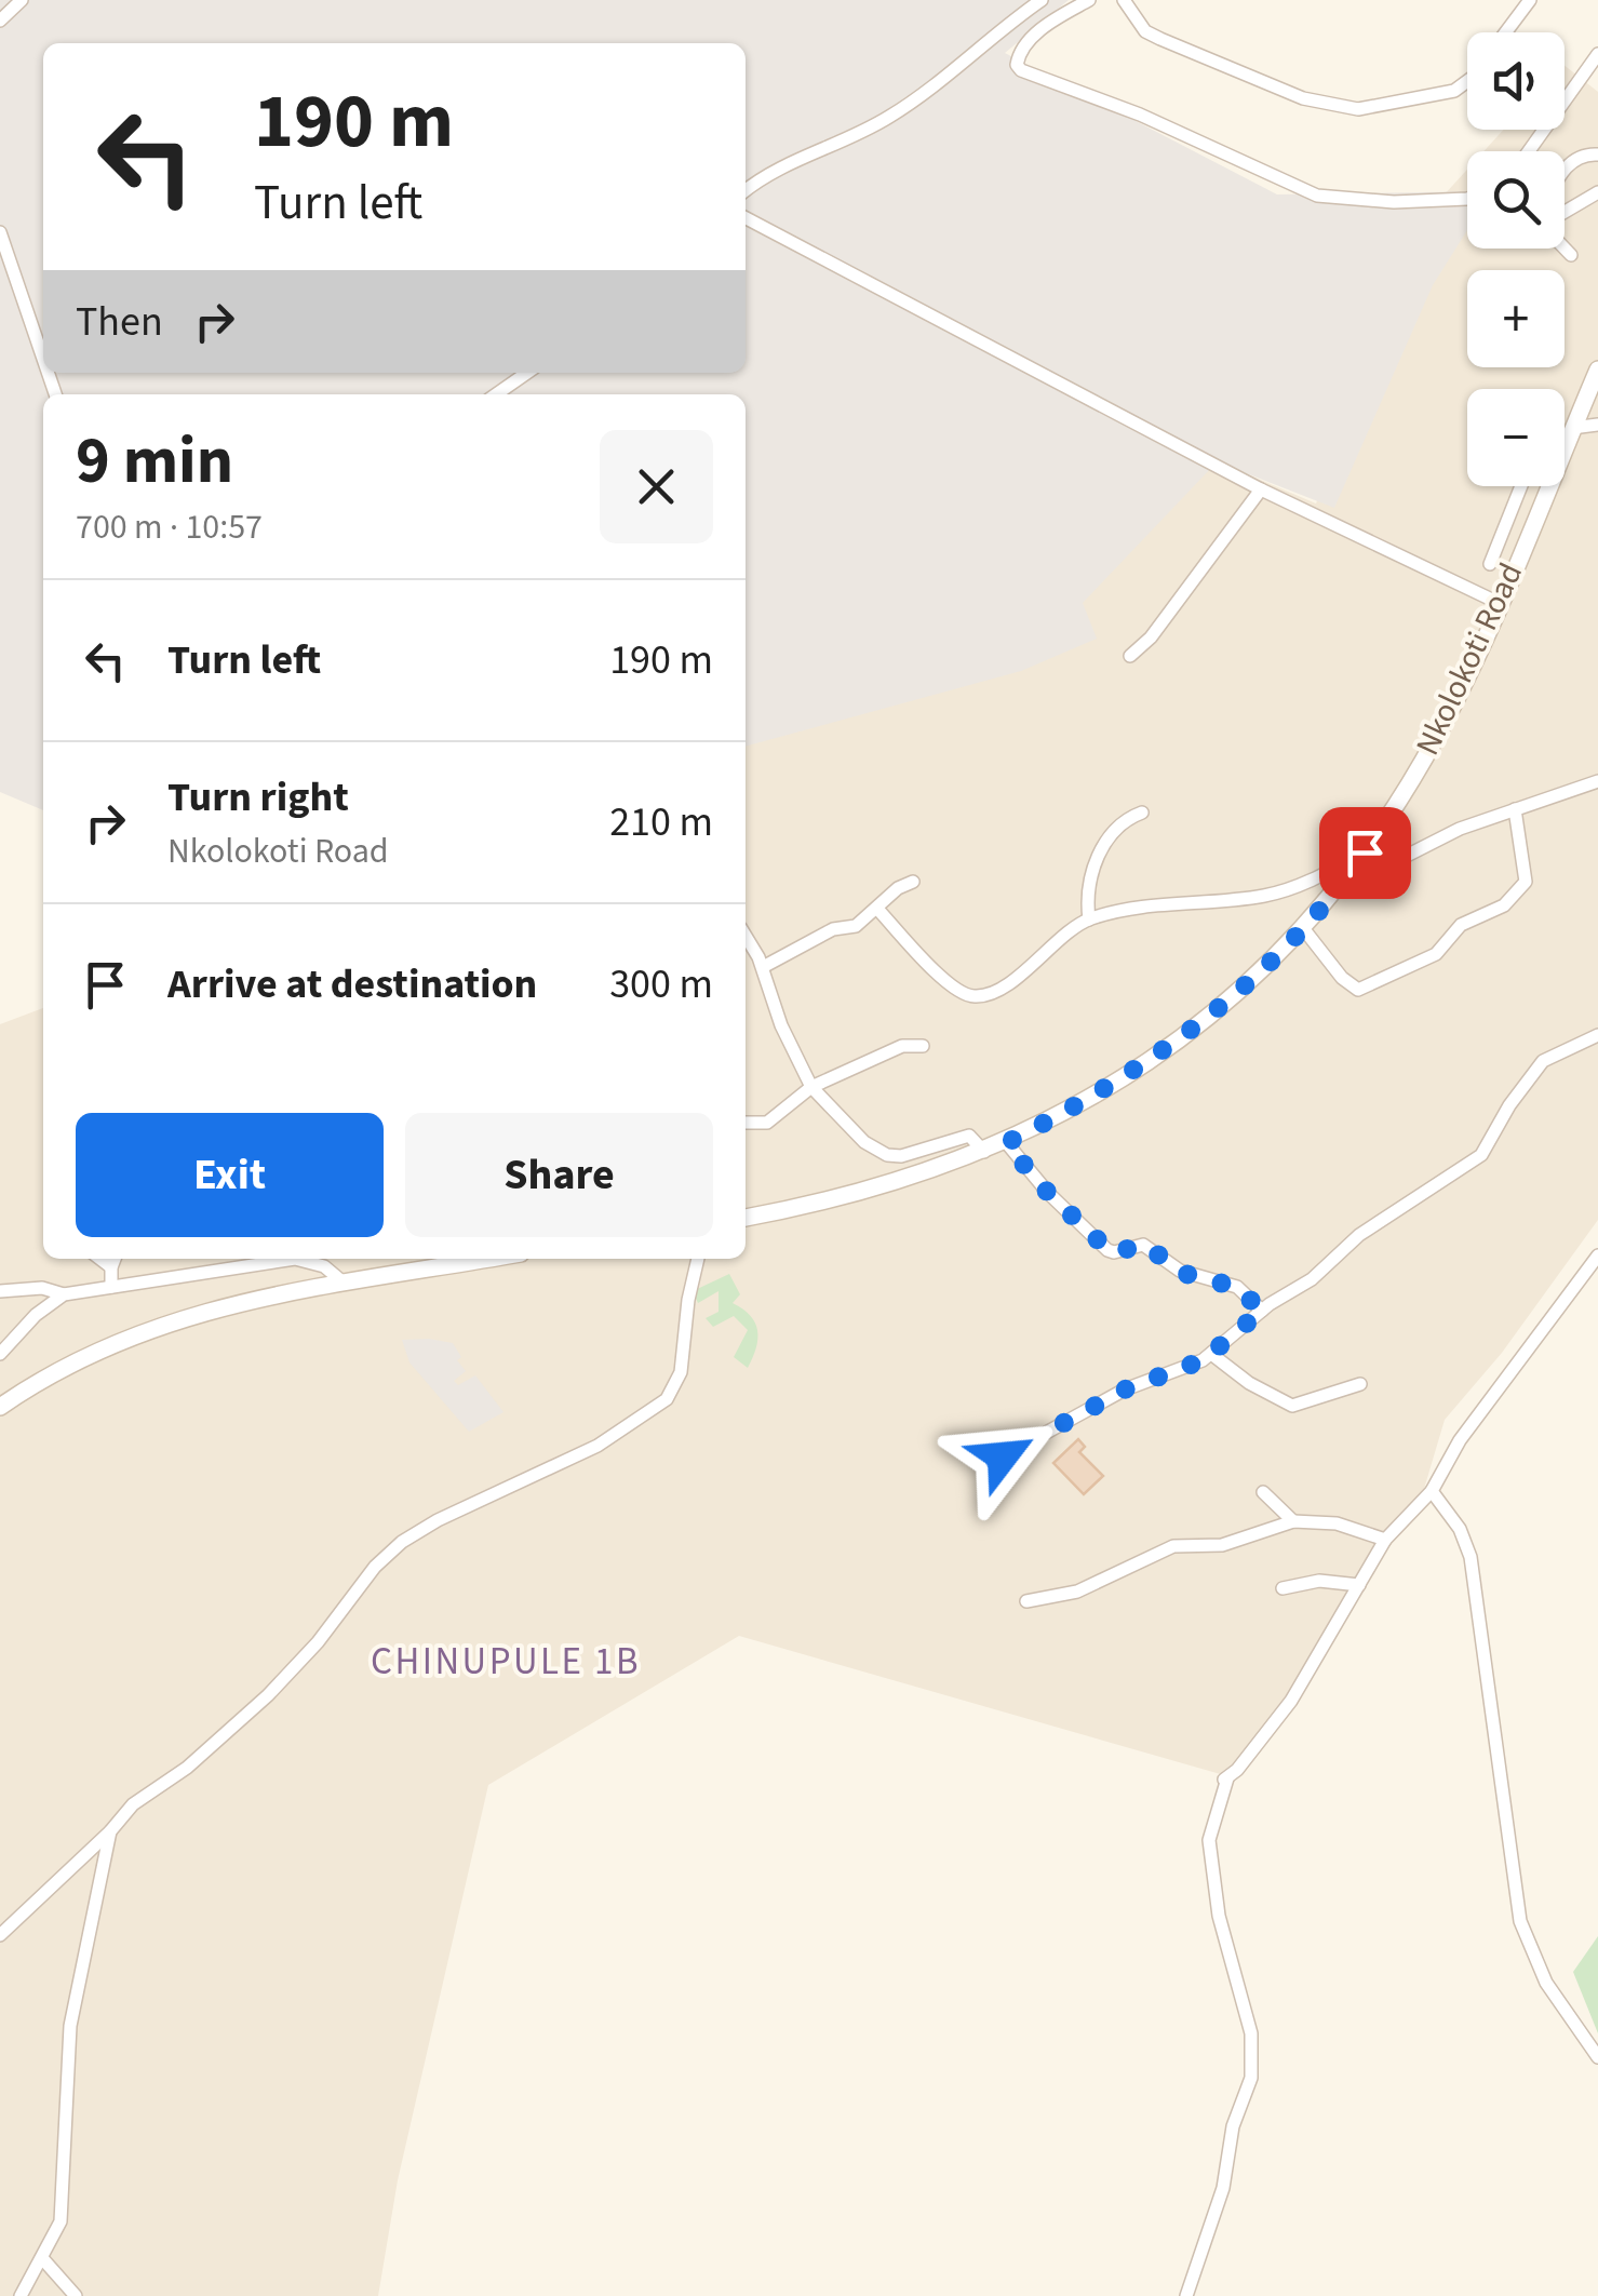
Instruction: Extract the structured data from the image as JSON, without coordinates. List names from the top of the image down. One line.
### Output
{"streets":{"main road":["Nkolokoti Road"]},"districts":["CHINUPULE 1B"],"page":{"map_buttons":["+","−"],"turn":["190 m","Turn left"],"then":"Then","heading":["9 min","700 m · 10:57"],"list":[{"name":"Turn left","value":"190 m"},{"name":"Turn right","note":"Nkolokoti Road","value":"210 m"},{"name":"Arrive at destination","value":"300 m"}],"buttons":["Exit","Share"]}}
